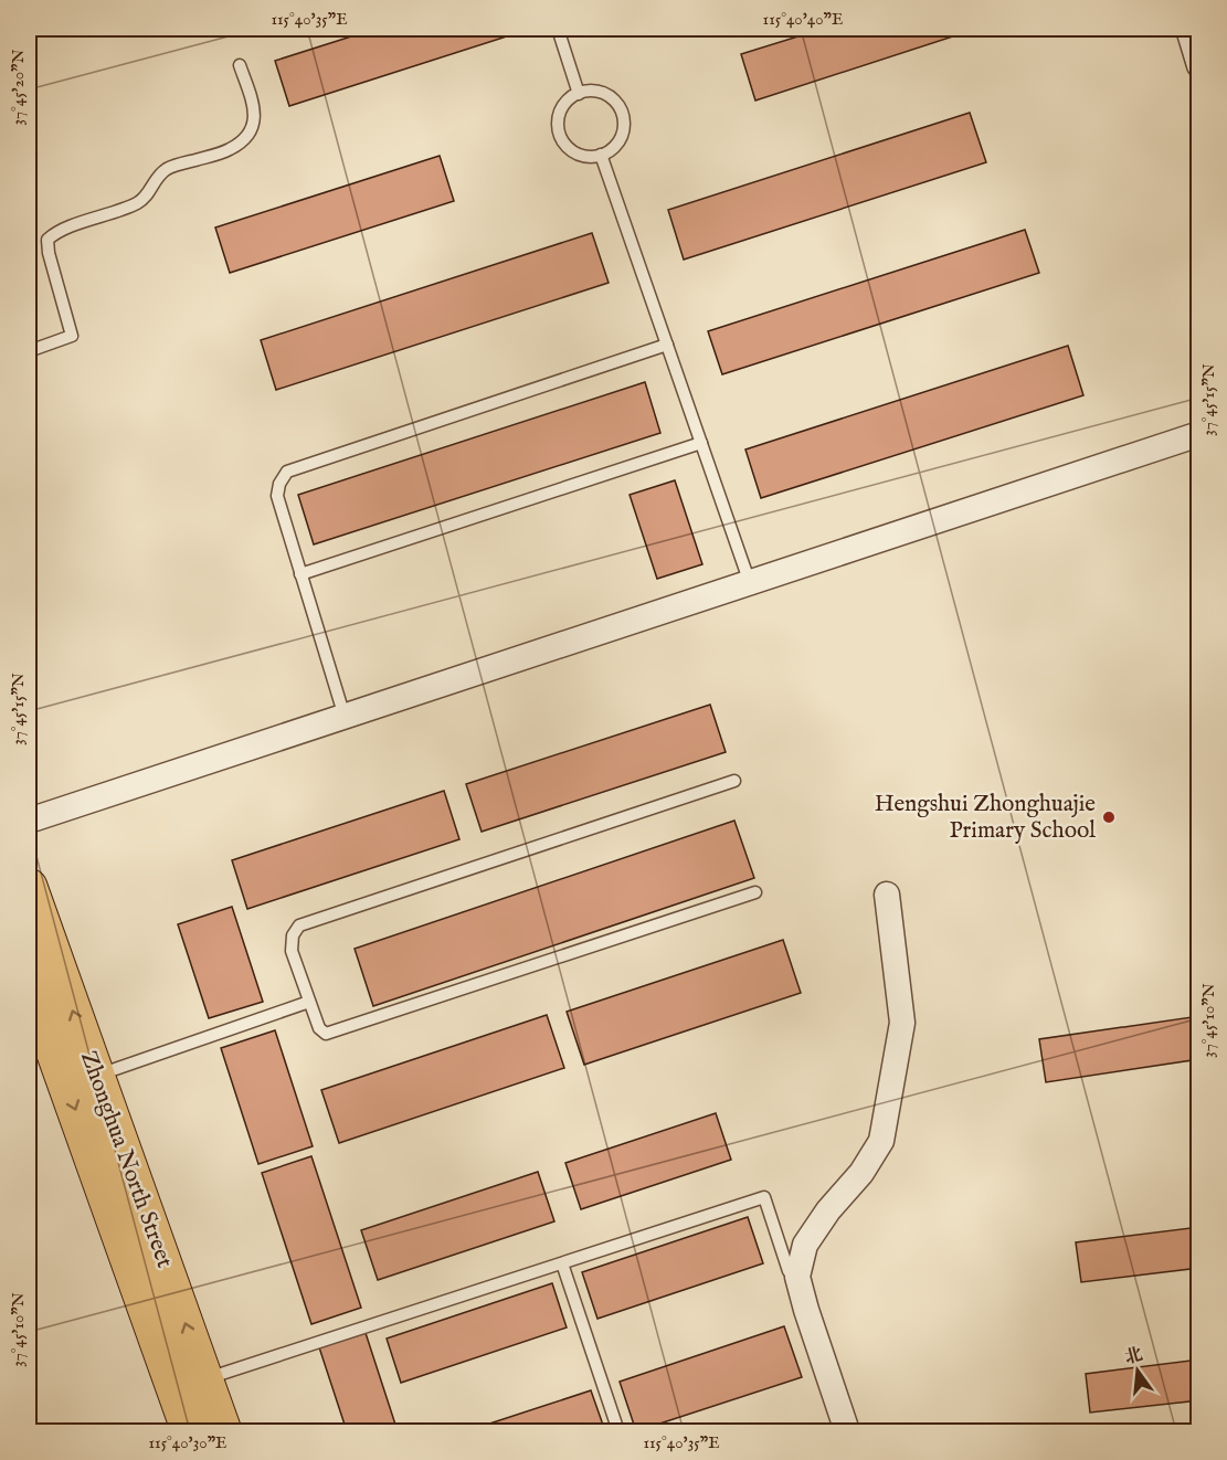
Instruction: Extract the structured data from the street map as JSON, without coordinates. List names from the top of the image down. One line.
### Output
{"streets":{"main road":["Zhonghua North Street"]},"places":["Hengshui Zhonghuajie Primary School"],"north":"top","coordinates":["115°40'35\"E","115°40'40\"E","37°45'20\"N","37°45'15\"N","37°45'10\"N","115°40'30\"E"]}
